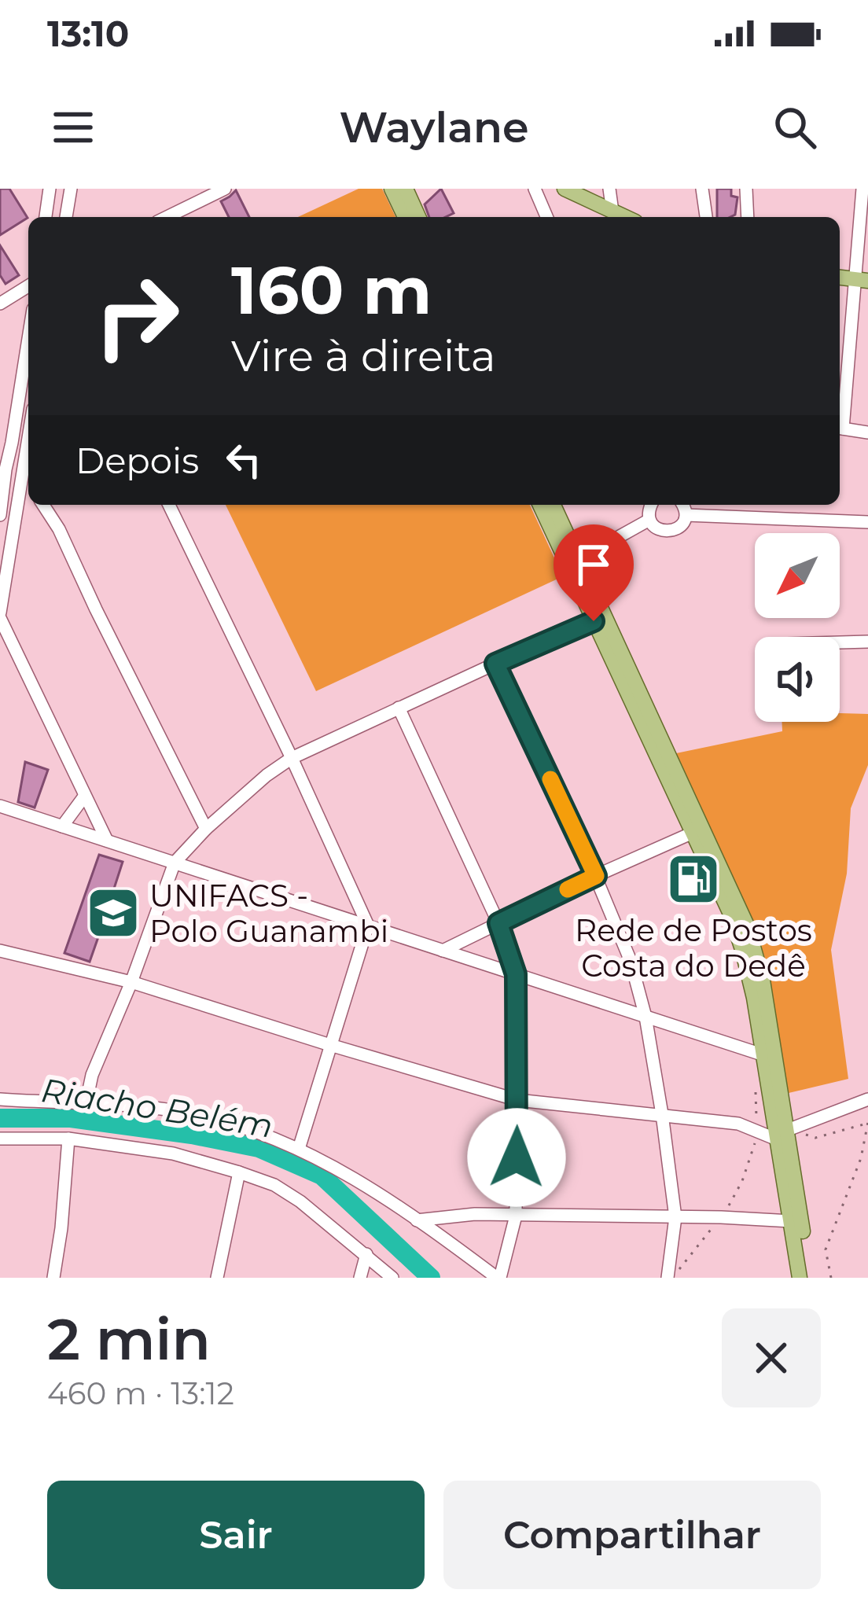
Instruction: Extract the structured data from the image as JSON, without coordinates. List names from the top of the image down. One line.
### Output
{"water":["Riacho Belém"],"places":{"fuel station":["Rede de Postos Costa do Dedê"],"school or university":["UNIFACS - Polo Guanambi"]},"north":"bottom left","page":{"status":"13:10","header":"Waylane","turn":["160 m","Vire à direita"],"then":"Depois","heading":["2 min","460 m · 13:12"],"buttons":["Sair","Compartilhar"]}}
